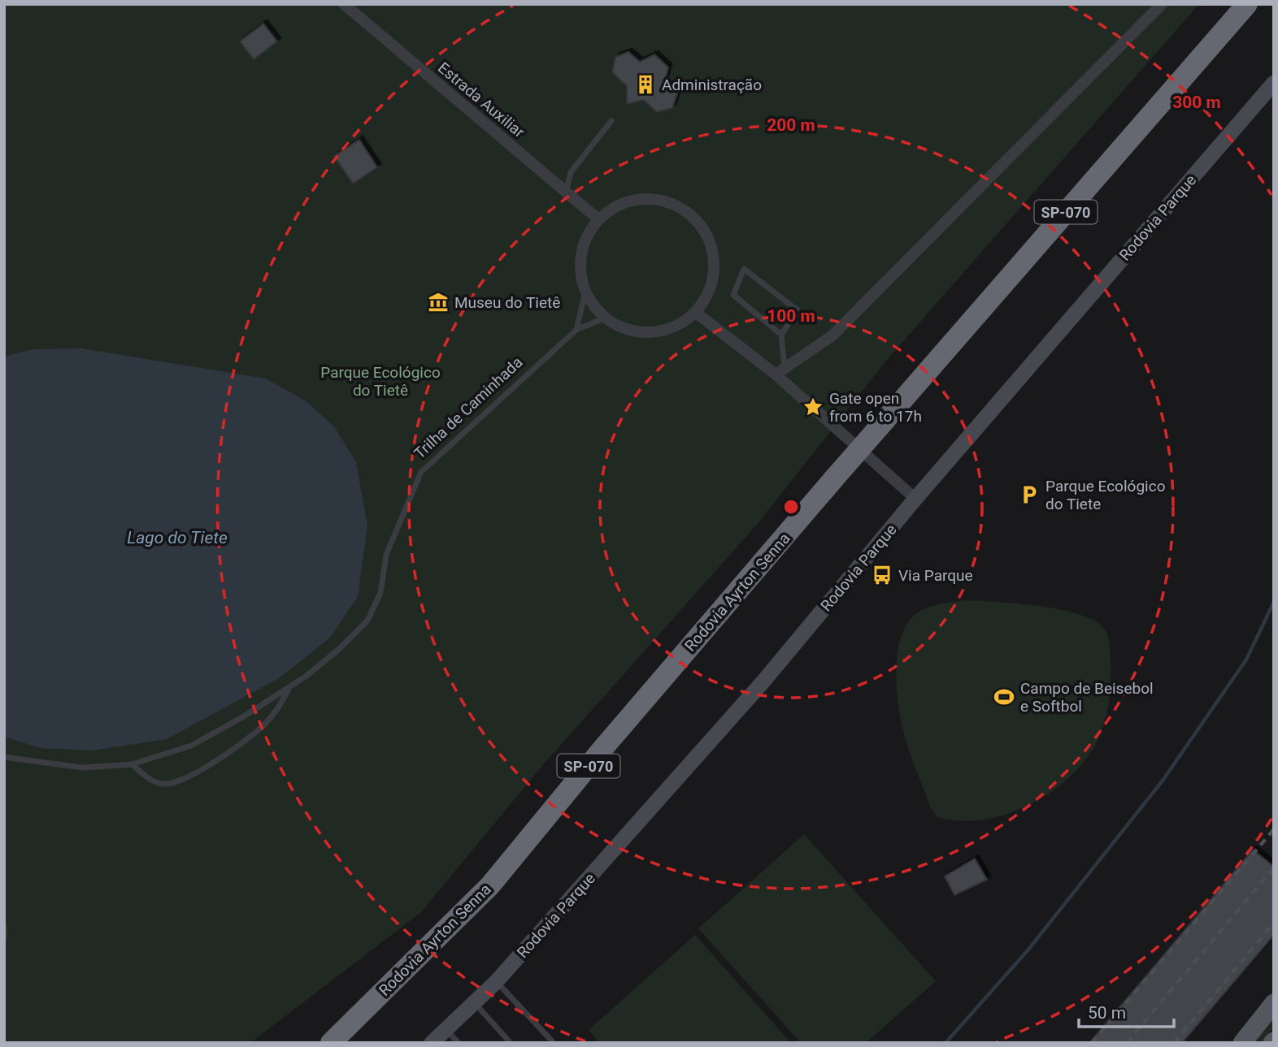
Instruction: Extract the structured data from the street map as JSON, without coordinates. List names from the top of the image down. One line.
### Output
{"streets":{"highway":["SP-070","Rodovia Ayrton Senna"],"street":["Estrada Auxiliar","Rodovia Parque"],"lane":["Trilha de Caminhada"]},"crossings":[["Estrada Auxiliar","Trilha de Caminhada"]],"water":["Lago do Tiete"],"parks":["Parque Ecológico do Tietê"],"places":{"building":["Administração"],"museum":["Museu do Tietê"],"place":["Gate open from 6 to 17h"],"parking":["Parque Ecológico do Tiete"],"bus stop":["Via Parque"],"sports":["Campo de Beisebol e Softbol"]},"scale_bar":"50 m","rings":["300 m","200 m","100 m"]}
